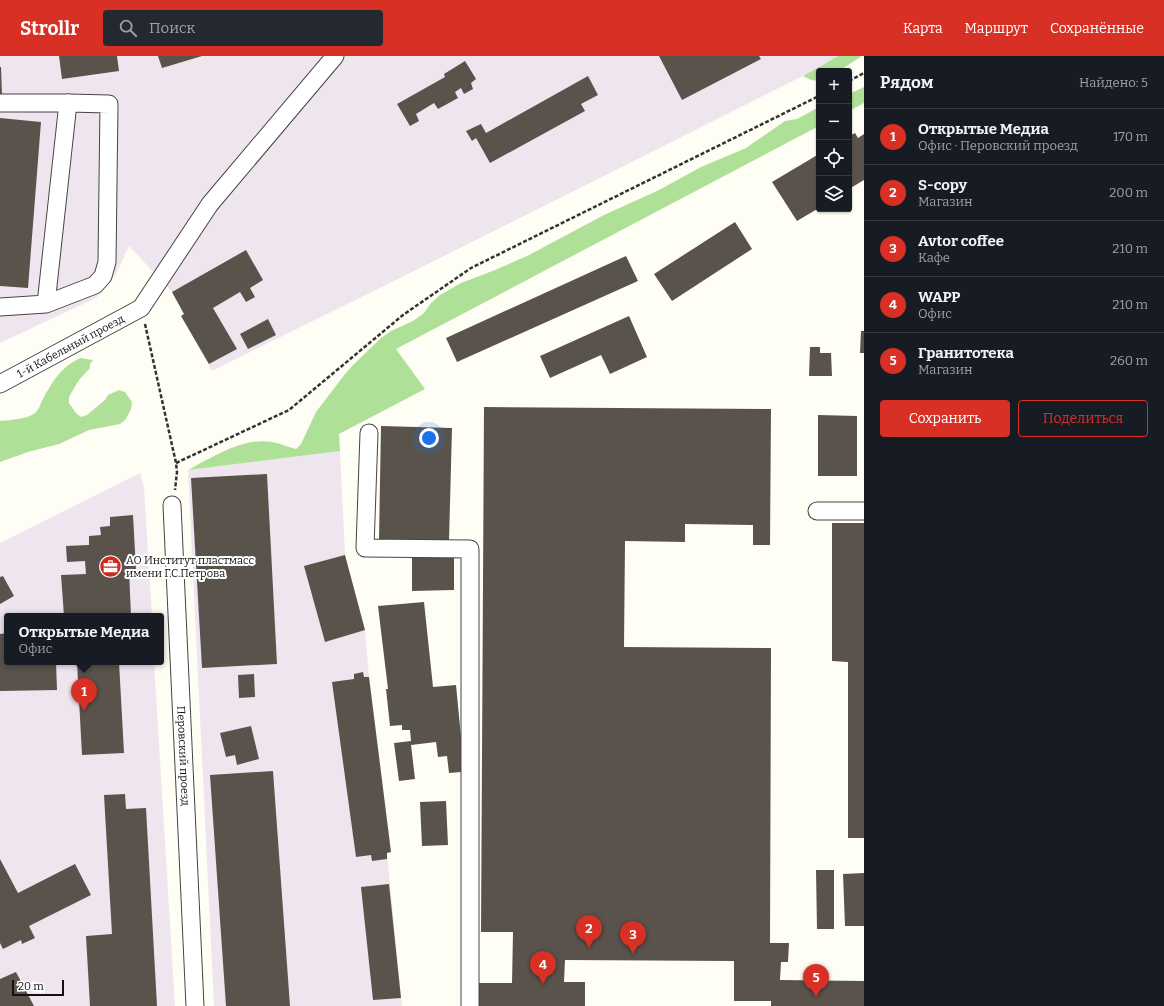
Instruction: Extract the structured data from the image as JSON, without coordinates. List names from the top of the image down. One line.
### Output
{"streets":{"street":["1-й Кабельный проезд","Перовский проезд"]},"places":{"office":["АО Институт пластмасс имени Г.С.Петрова"]},"scale_bar":"20 m","page":{"header":"Strollr","search":"Поиск","nav":["Карта","Маршрут","Сохранённые"],"heading":["Рядом","Найдено: 5"],"map_buttons":["+","−"],"list":[{"mark":"1","name":"Открытые Медиа","note":"Офис · Перовский проезд","value":"170 m"},{"mark":"2","name":"S-copy","note":"Магазин","value":"200 m"},{"mark":"3","name":"Avtor coffee","note":"Кафе","value":"210 m"},{"mark":"4","name":"WAPP","note":"Офис","value":"210 m"},{"mark":"5","name":"Гранитотека","note":"Магазин","value":"260 m"}],"buttons":["Сохранить","Поделиться"],"popup":["Открытые Медиа","Офис"],"pins":["1","2","3","4","5"],"scale":"20 m"}}
